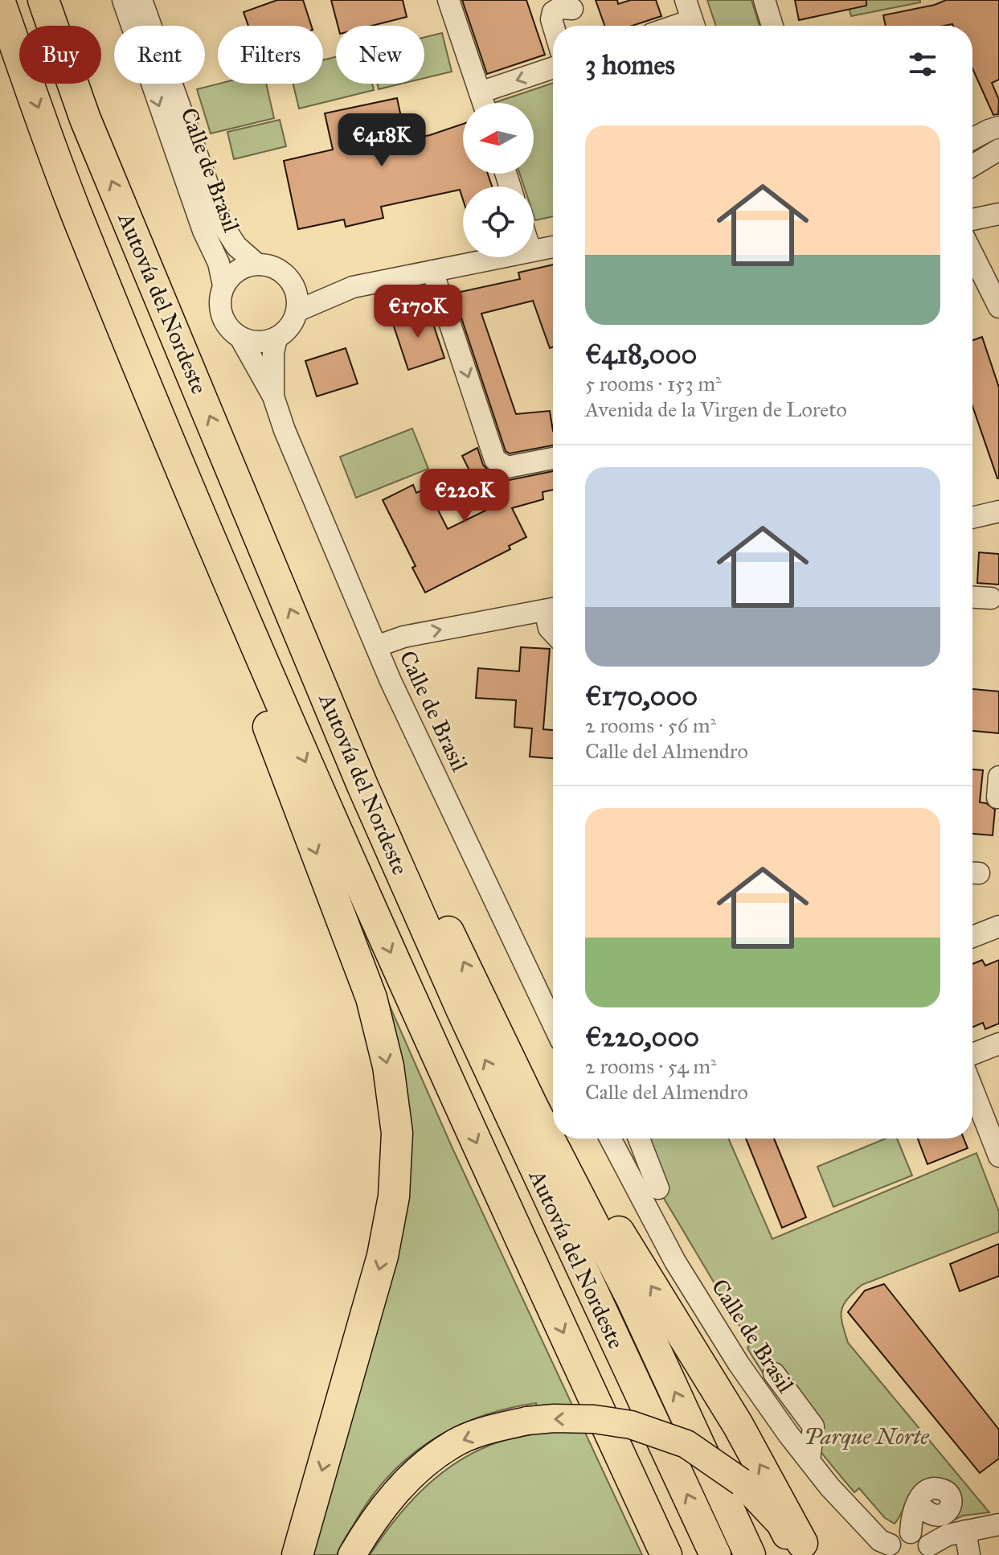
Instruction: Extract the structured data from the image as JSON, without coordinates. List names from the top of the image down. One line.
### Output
{"streets":{"highway":["Autovía del Nordeste"],"street":["Calle de Brasil"]},"parks":["Parque Norte"],"north":"left","page":{"chip":["Buy","Rent","Filters","New"],"heading":"3 homes","list":[{"name":"€418,000","note":"5 rooms · 153 m² · Avenida de la Virgen de Loreto"},{"name":"€170,000","note":"2 rooms · 56 m² · Calle del Almendro"},{"name":"€220,000","note":"2 rooms · 54 m² · Calle del Almendro"}],"price":["€418K","€170K","€220K"]}}
